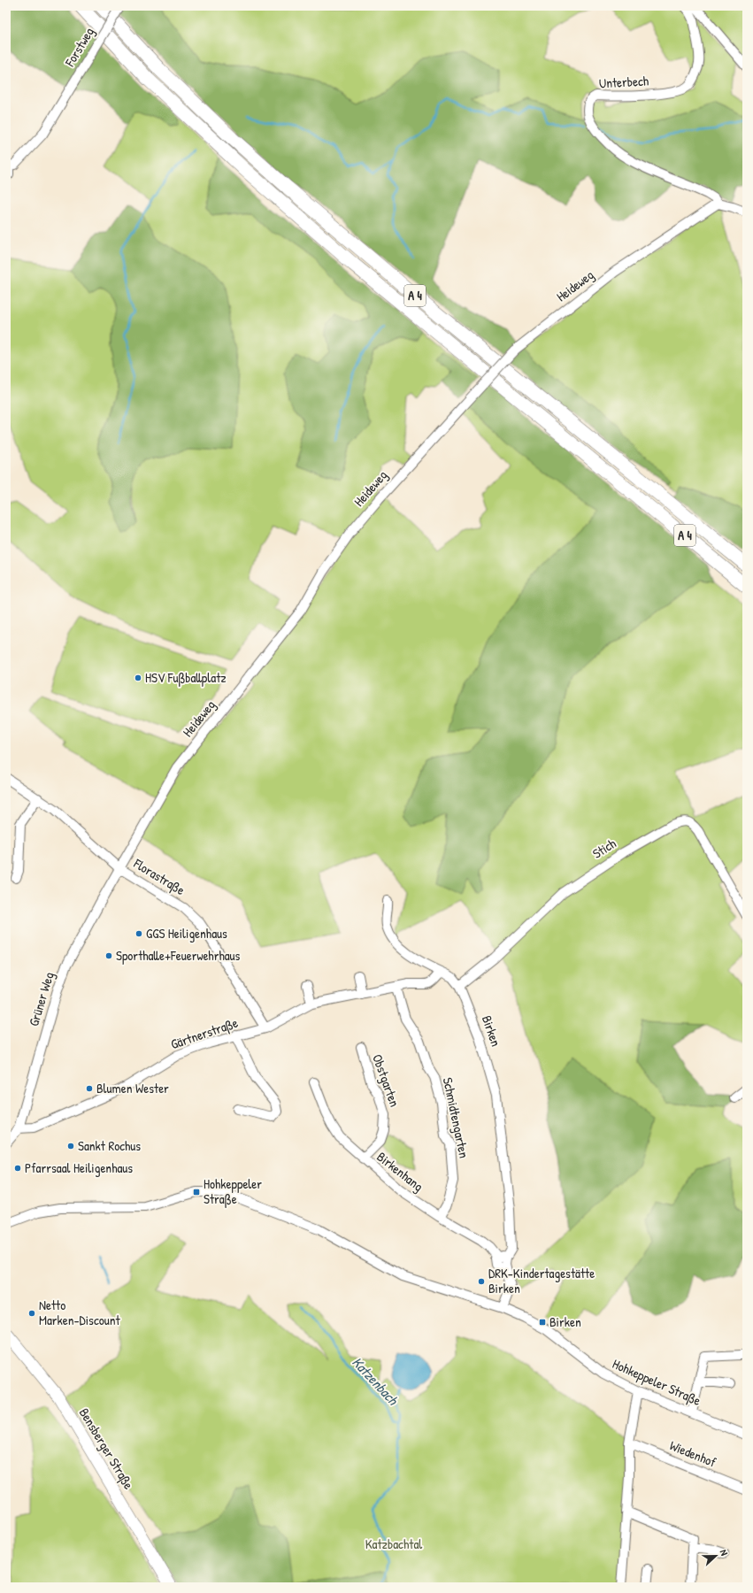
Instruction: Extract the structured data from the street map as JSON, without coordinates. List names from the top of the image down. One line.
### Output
{"streets":{"highway":["A 4"],"main road":["Bensberger Straße"],"street":["Forstweg","Unterbech","Heideweg","Stich","Florastraße","Grüner Weg","Birken","Gärtnerstraße","Obstgarten","Schmidtengarten","Birkenhang","Hohkeppeler Straße","Wiedenhof"]},"crossings":[["Unterbech","Heideweg"],["Heideweg","Florastraße"],["Heideweg","Grüner Weg"],["Stich","Birken"],["Florastraße","Grüner Weg"],["Florastraße","Gärtnerstraße"],["Grüner Weg","Gärtnerstraße"],["Birken","Birkenhang"],["Birken","Hohkeppeler Straße"],["Obstgarten","Birkenhang"],["Schmidtengarten","Birkenhang"]],"water":["Katzenbach"],"parks":["Katzbachtal"],"places":{"other":["HSV Fußballplatz","GGS Heiligenhaus","Sporthalle+Feuerwehrhaus","Blumen Wester","Sankt Rochus","Pfarrsaal Heiligenhaus","DRK-Kindertagestätte Birken","Netto Marken-Discount"],"transit":["Hohkeppeler Straße","Birken"]},"north":"right"}
